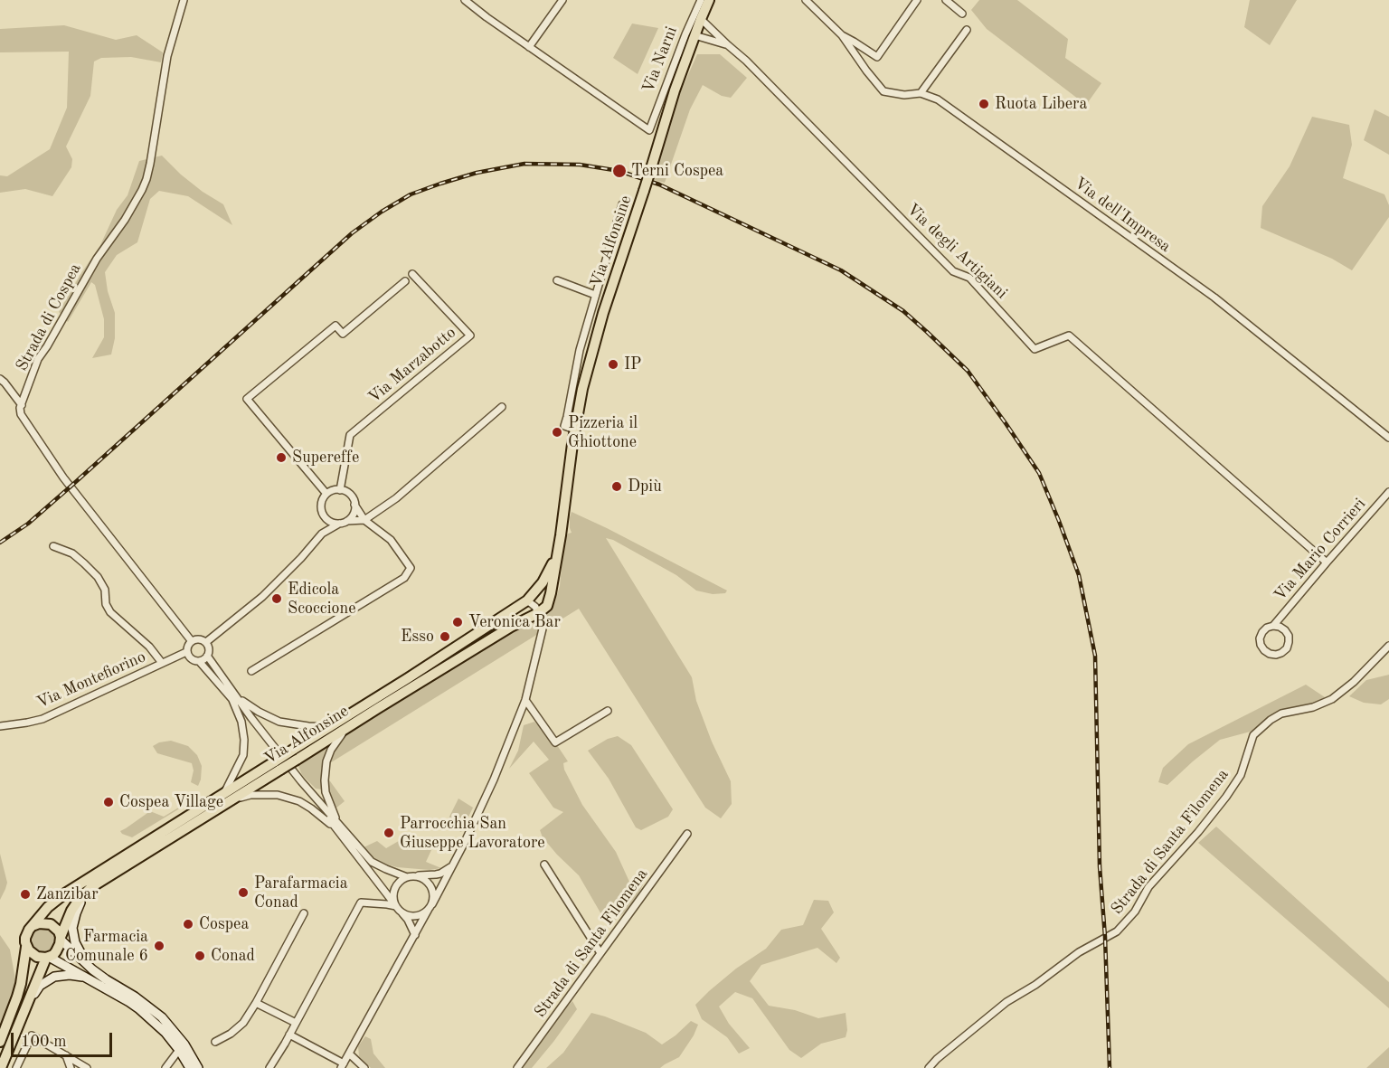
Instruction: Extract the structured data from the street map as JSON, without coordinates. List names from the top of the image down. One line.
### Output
{"streets":{"main road":["Via Narni","Via Alfonsine"],"street":["Via dell'Impresa","Via degli Artigiani","Strada di Cospea","Via Marzabotto","Via Mario Corrieri","Via Montefiorino","Strada di Santa Filomena"]},"crossings":[["Via Narni","Via Alfonsine"],["Via Narni","Via degli Artigiani"],["Via Alfonsine","Via degli Artigiani"],["Via degli Artigiani","Via Mario Corrieri"]],"places":["Ruota Libera","Terni Cospea","IP","Pizzeria il Ghiottone","Supereffe","Dpiù","Edicola Scoccione","Veronica Bar","Esso","Cospea Village","Parrocchia San Giuseppe Lavoratore","Parafarmacia Conad","Zanzibar","Cospea","Farmacia Comunale 6","Conad"],"scale_bar":"100 m"}
